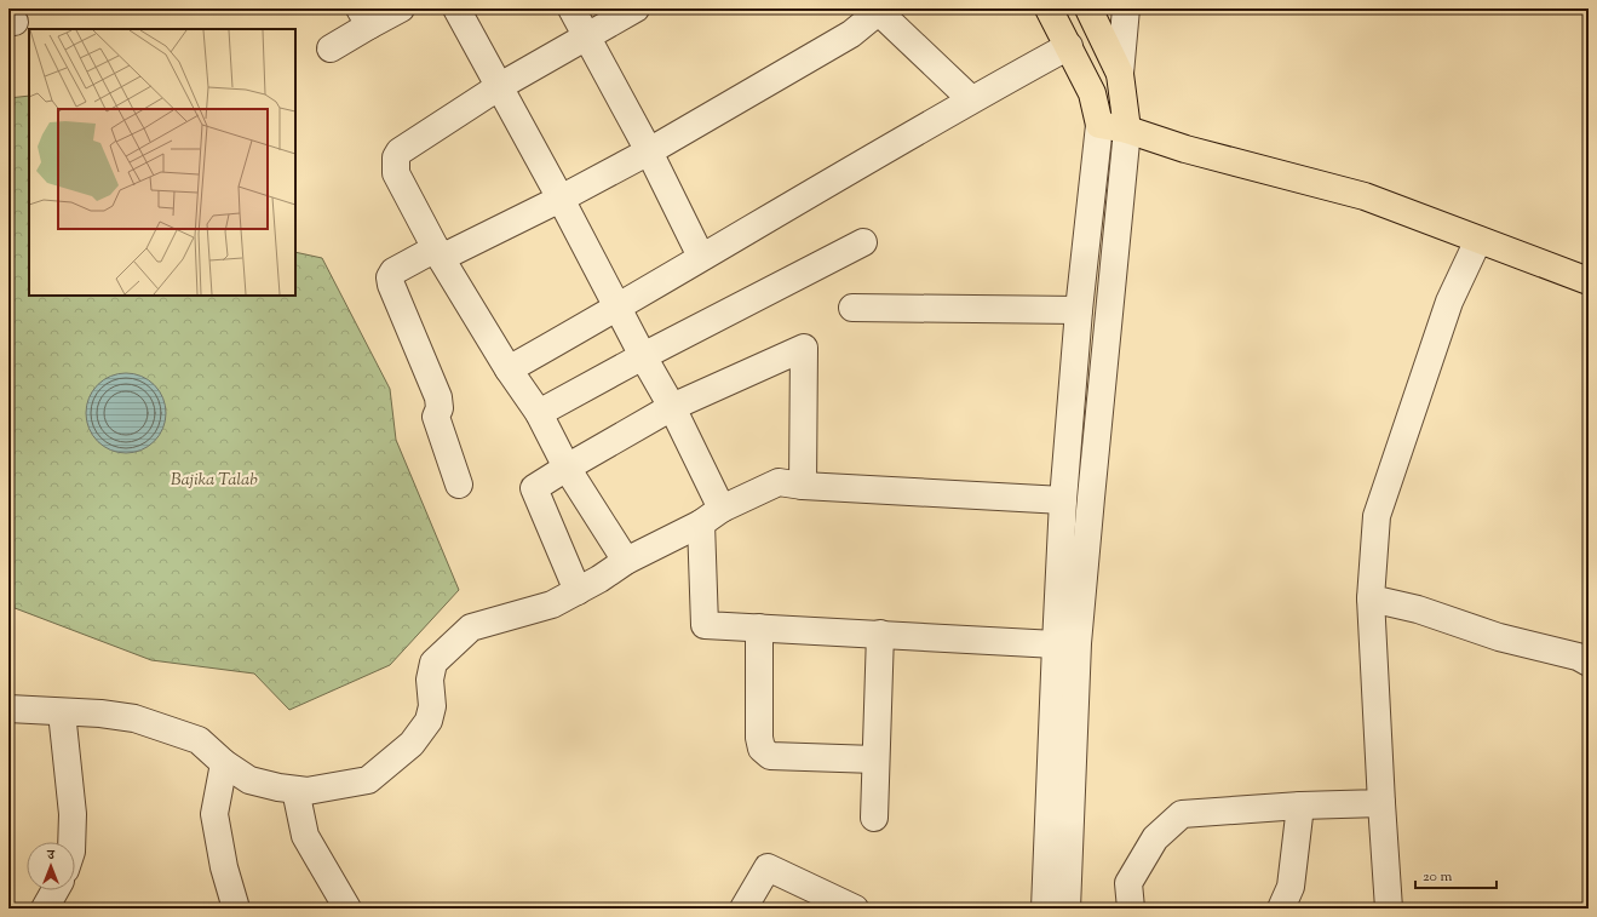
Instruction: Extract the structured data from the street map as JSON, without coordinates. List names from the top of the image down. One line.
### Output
{"parks":["Bajika Talab"],"scale_bar":"20 m","north":"top"}
